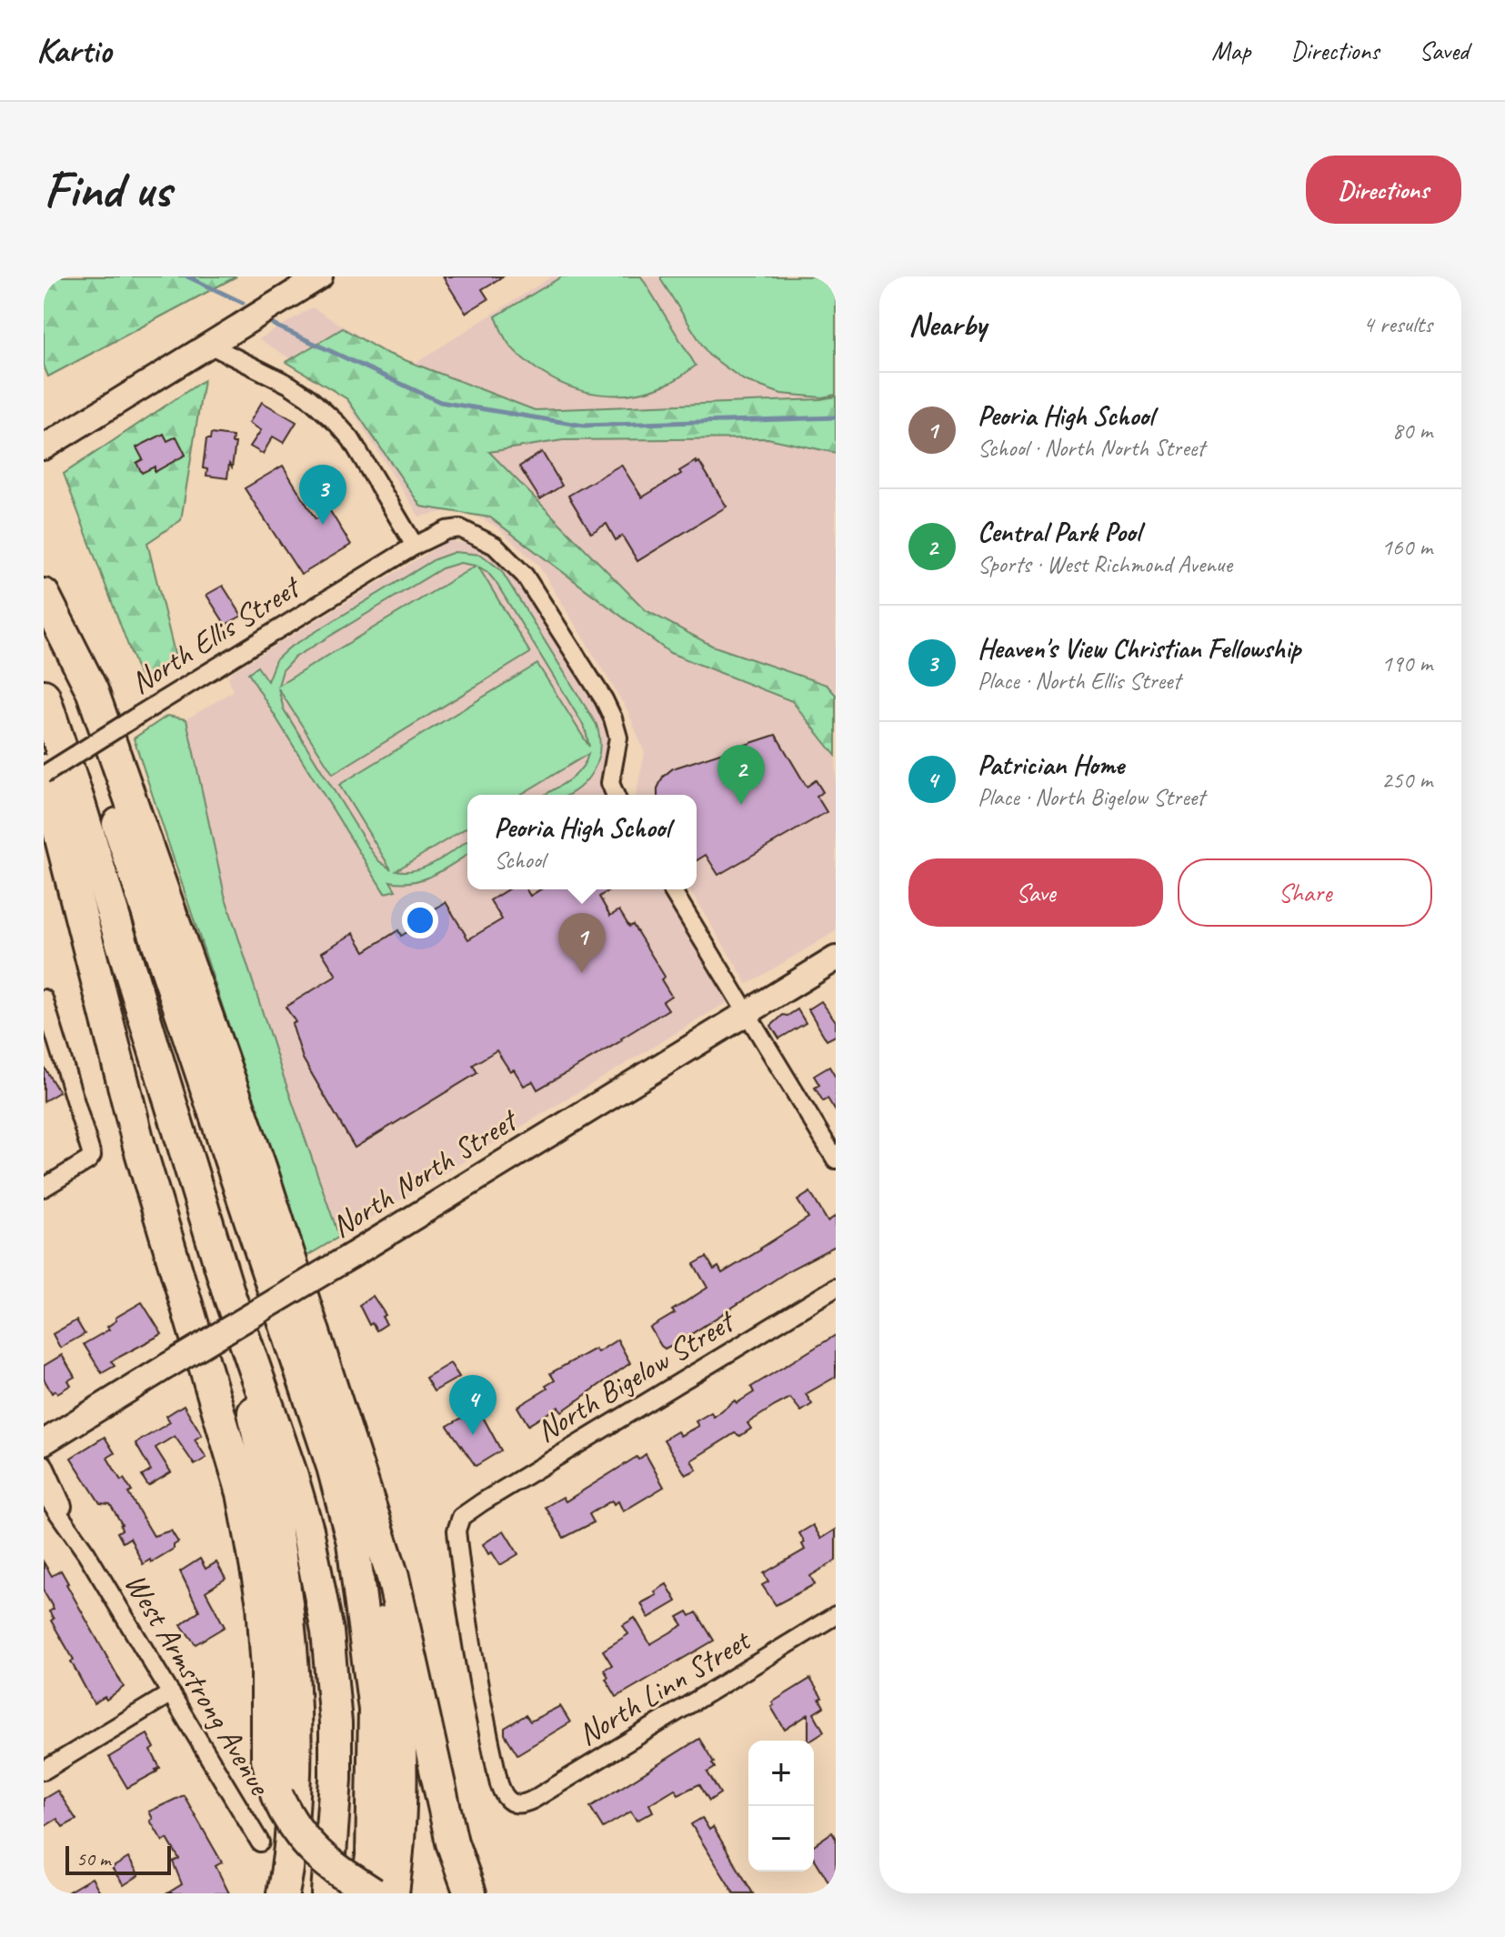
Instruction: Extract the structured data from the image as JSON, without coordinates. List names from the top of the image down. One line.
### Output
{"streets":{"street":["North Ellis Street","North North Street","North Bigelow Street","West Armstrong Avenue","North Linn Street"]},"crossings":[["North Bigelow Street","North Linn Street"]],"scale_bar":"50 m","page":{"header":"Kartio","nav":["Map","Directions","Saved"],"buttons":["Directions",["Save","Share"]],"title":"Find us","heading":["Nearby","4 results"],"list":[{"mark":"1","name":"Peoria High School","note":"School · North North Street","value":"80 m"},{"mark":"2","name":"Central Park Pool","note":"Sports · West Richmond Avenue","value":"160 m"},{"mark":"3","name":"Heaven's View Christian Fellowship","note":"Place · North Ellis Street","value":"190 m"},{"mark":"4","name":"Patrician Home","note":"Place · North Bigelow Street","value":"250 m"}],"pins":["3","2","1","4"],"popup":["Peoria High School","School"],"map_buttons":["+","−"],"scale":"50 m"}}
